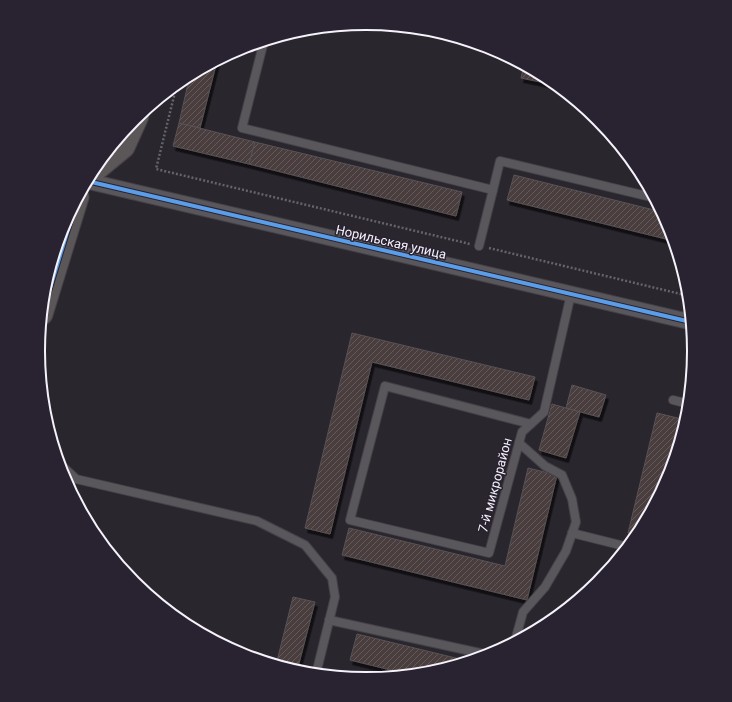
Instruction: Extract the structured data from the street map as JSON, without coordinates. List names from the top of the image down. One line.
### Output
{"streets":{"street":["Норильская улица"],"lane":["7-й микрорайон"]},"crossings":[["Норильская улица","7-й микрорайон"]]}
